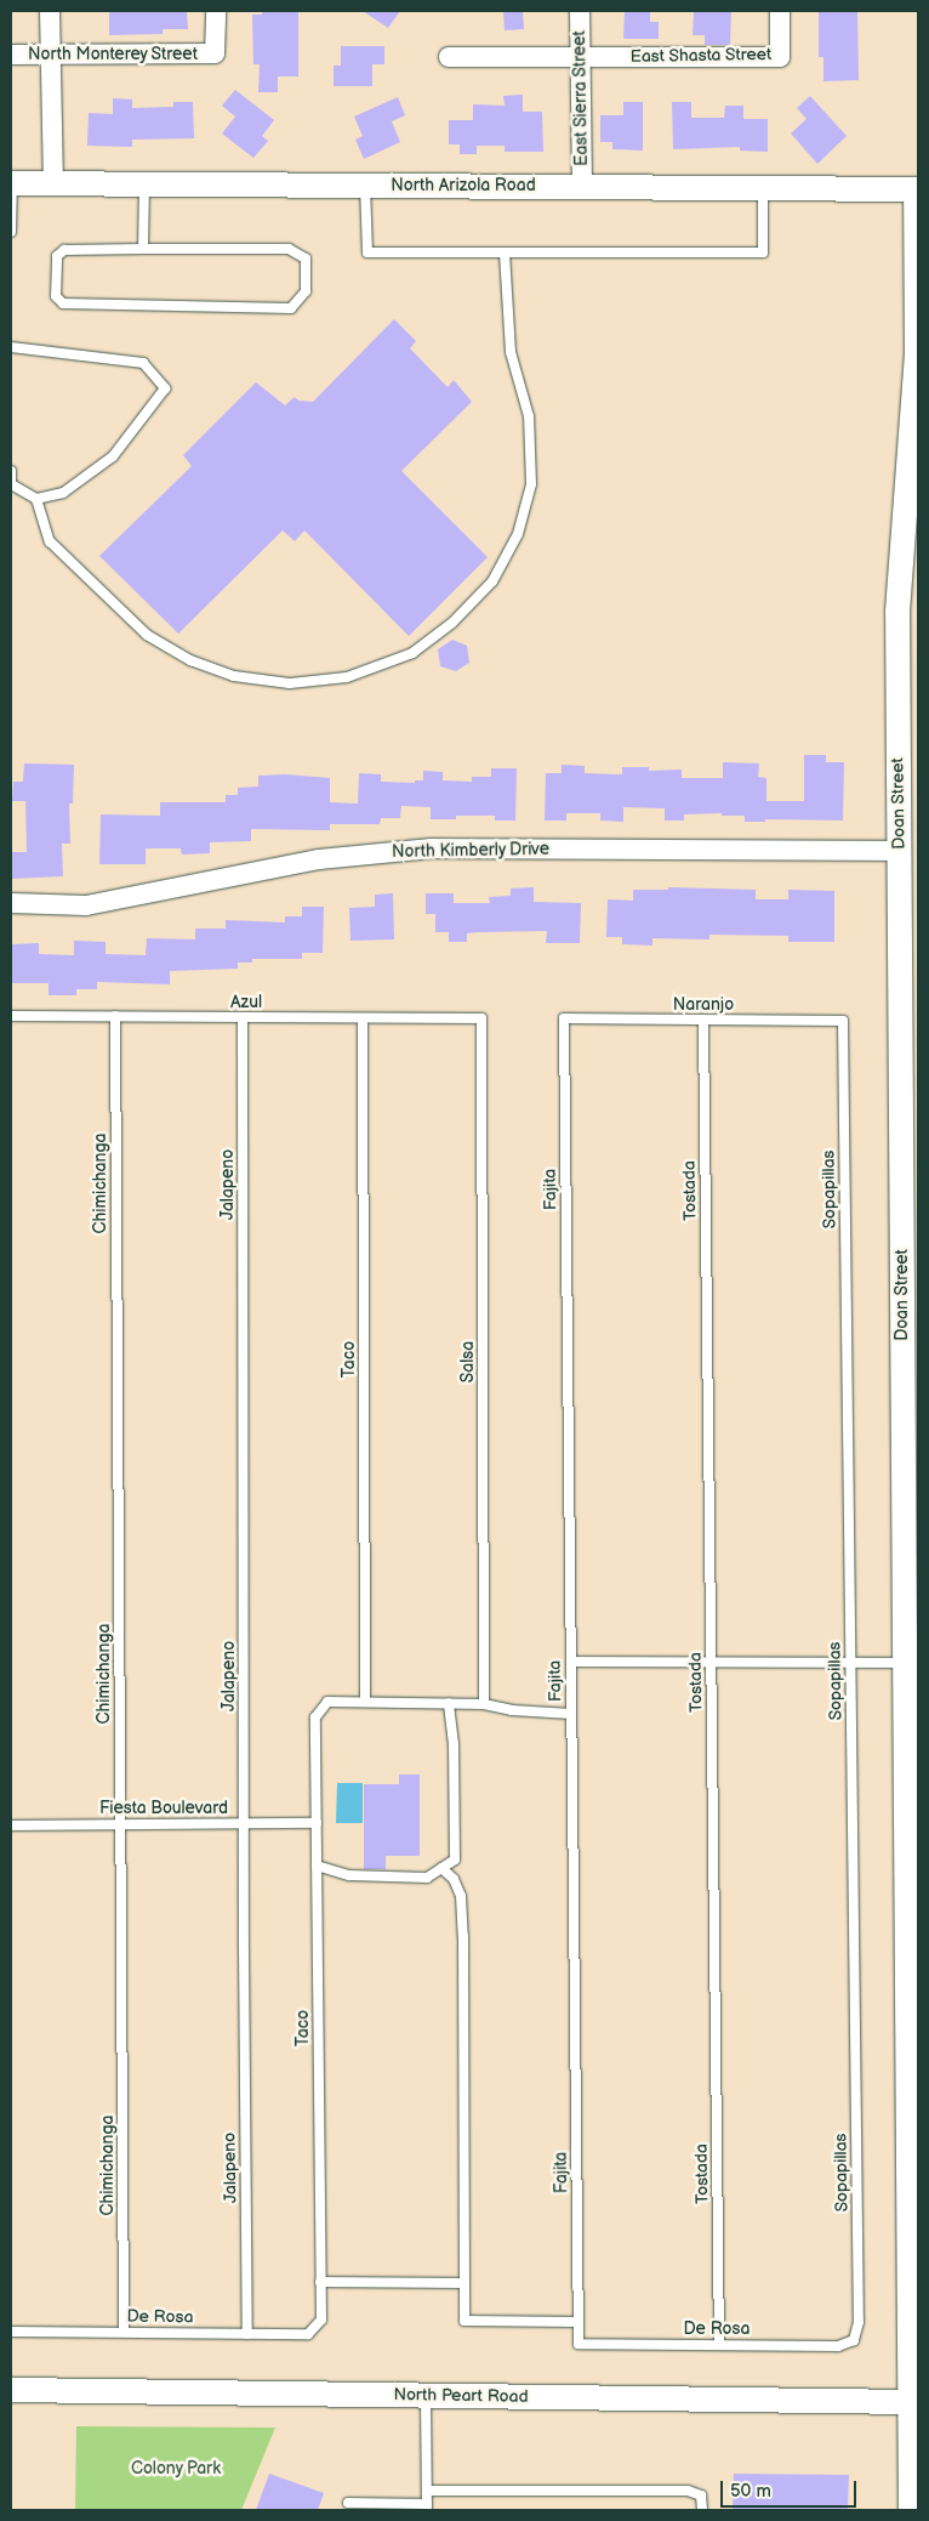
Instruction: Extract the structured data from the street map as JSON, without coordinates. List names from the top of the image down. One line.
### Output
{"streets":{"street":["North Monterey Street","East Shasta Street","East Sierra Street","North Arizola Road","Doan Street","North Kimberly Drive","North Peart Road"],"lane":["Azul","Naranjo","Chimichanga","Jalapeno","Fajita","Sopapillas","Tostada","Taco","Salsa","Fiesta Boulevard","De Rosa"]},"crossings":[["East Shasta Street","East Sierra Street"],["East Sierra Street","North Arizola Road"],["North Arizola Road","Doan Street"],["Doan Street","North Kimberly Drive"],["Doan Street","North Peart Road"],["Azul","Chimichanga"],["Azul","Jalapeno"],["Azul","Taco"],["Azul","Salsa"],["Naranjo","Fajita"],["Naranjo","Sopapillas"],["Naranjo","Tostada"],["Chimichanga","Fiesta Boulevard"],["Chimichanga","De Rosa"],["Jalapeno","Fiesta Boulevard"],["Jalapeno","De Rosa"],["Fajita","De Rosa"],["Sopapillas","De Rosa"],["Tostada","De Rosa"],["Taco","Fiesta Boulevard"],["Taco","De Rosa"]],"parks":["Colony Park"],"scale_bar":"50 m"}
